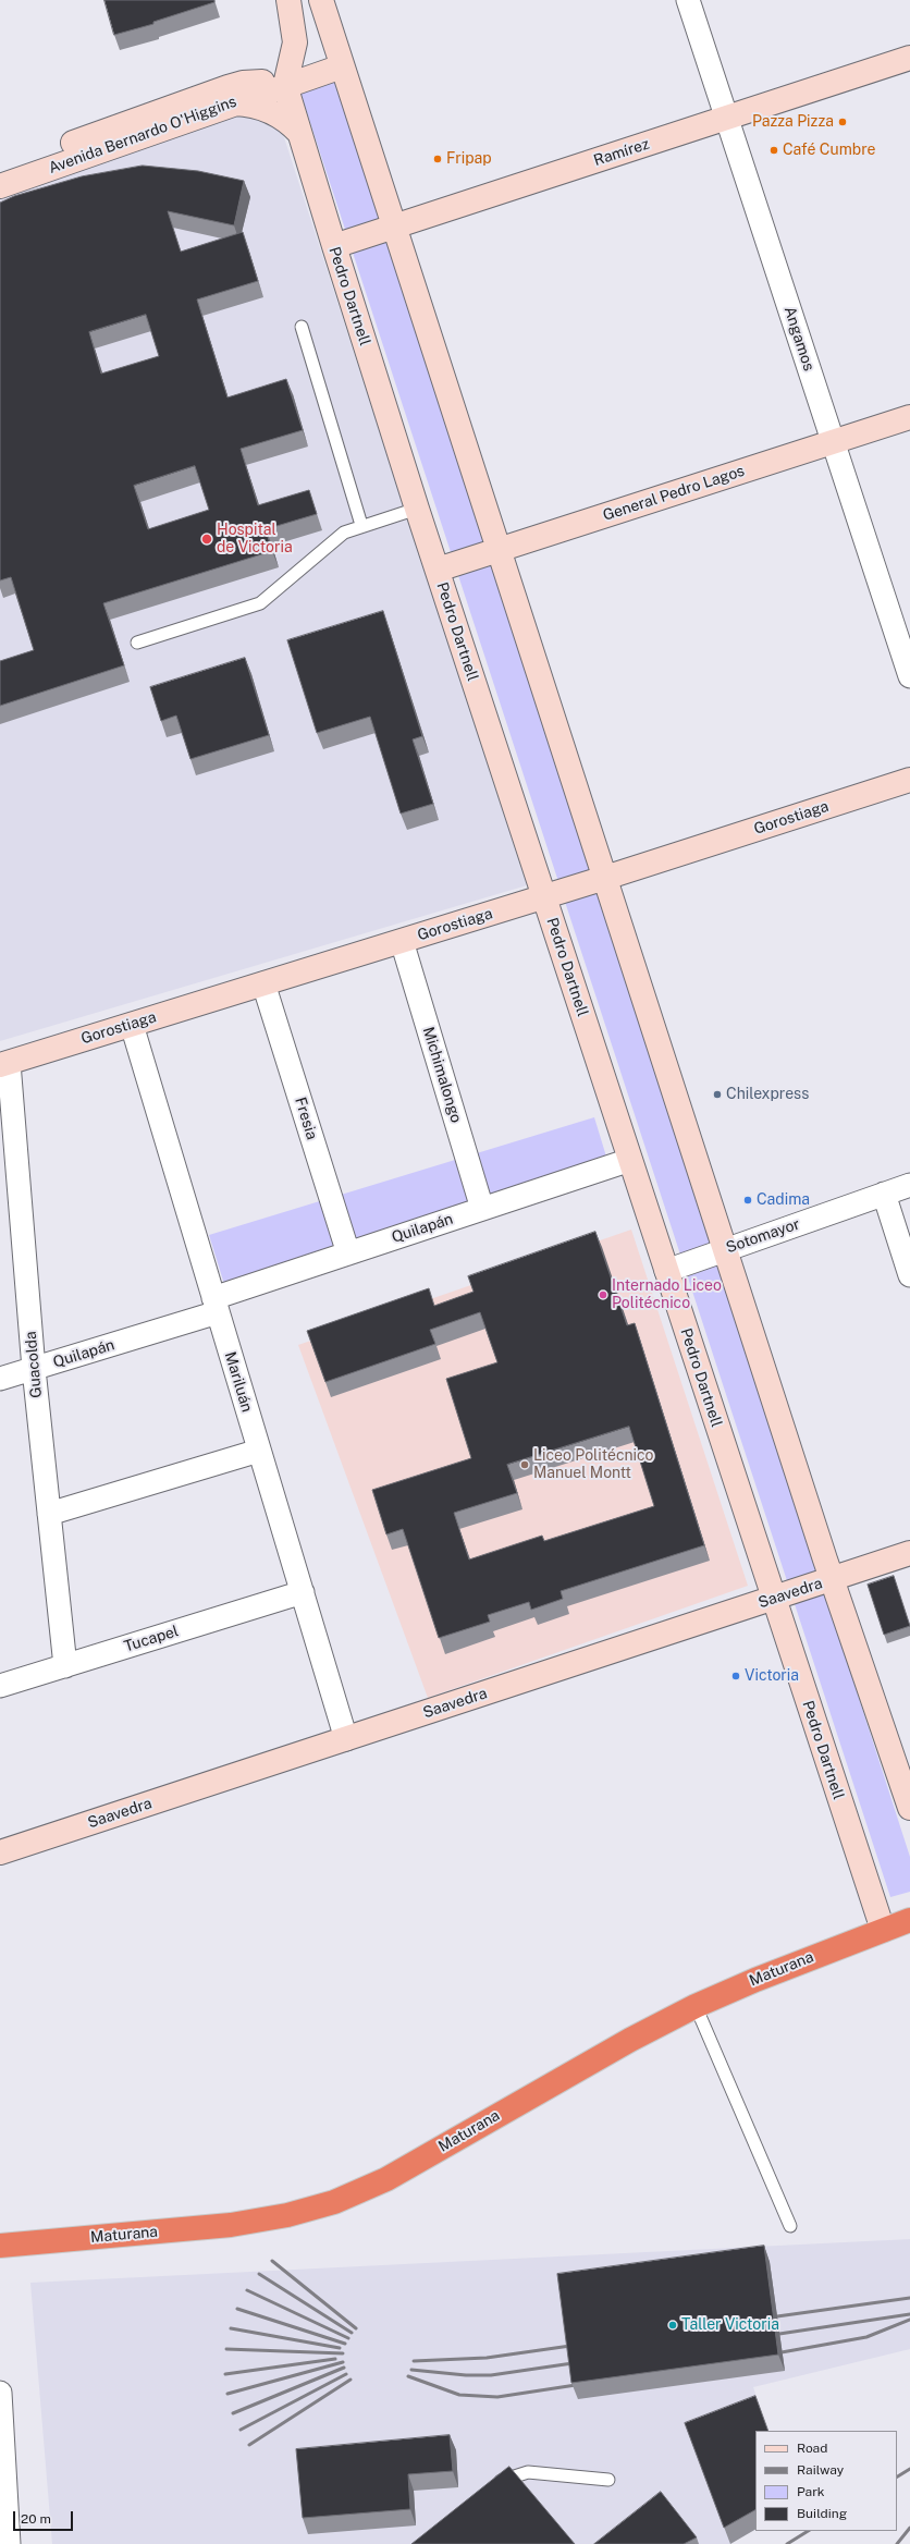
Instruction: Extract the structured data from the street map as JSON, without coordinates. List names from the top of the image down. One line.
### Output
{"streets":{"highway":["Maturana"],"main road":["Avenida Bernardo O'Higgins","Ramírez","Pedro Dartnell","General Pedro Lagos","Gorostiaga","Saavedra"],"street":["Angamos","Michimalongo","Fresia","Quilapán","Sotomayor","Guacolda","Mariluán","Tucapel"]},"crossings":[["Avenida Bernardo O'Higgins","Pedro Dartnell"],["Ramírez","Pedro Dartnell"],["Ramírez","Angamos"],["Pedro Dartnell","General Pedro Lagos"],["Pedro Dartnell","Gorostiaga"],["Pedro Dartnell","Quilapán"],["Pedro Dartnell","Sotomayor"],["Pedro Dartnell","Saavedra"],["Pedro Dartnell","Maturana"],["Angamos","General Pedro Lagos"],["Gorostiaga","Michimalongo"],["Gorostiaga","Fresia"],["Gorostiaga","Guacolda"],["Gorostiaga","Mariluán"],["Michimalongo","Quilapán"],["Fresia","Quilapán"],["Quilapán","Guacolda"],["Quilapán","Mariluán"],["Guacolda","Tucapel"],["Mariluán","Saavedra"],["Mariluán","Tucapel"]],"places":["Pazza Pizza","Café Cumbre","Fripap","Hospital de Victoria","Chilexpress","Cadima","Internado Liceo Politécnico","Liceo Politécnico Manuel Montt","Victoria","Taller Victoria"],"legend":["Road","Railway","Park","Building"],"scale_bar":"20 m"}
